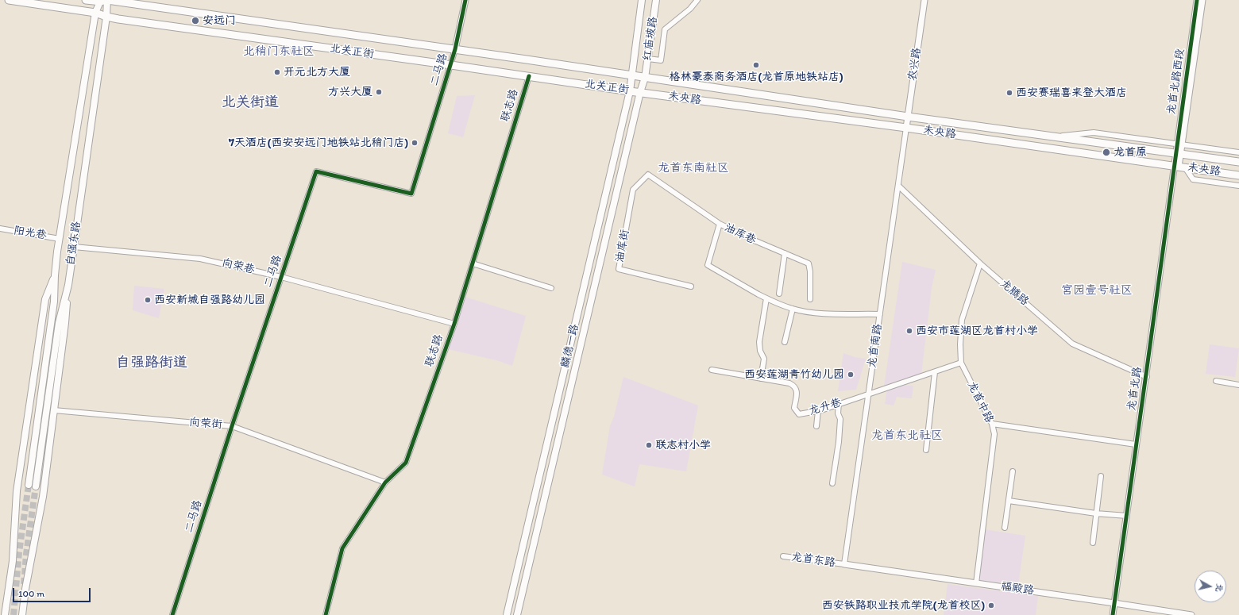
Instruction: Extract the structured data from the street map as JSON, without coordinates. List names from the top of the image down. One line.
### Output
{"streets":{"main road":["红庙坡路","北关正街","未央路","自强东路","麟德一路"],"street":["农兴路","二马路","龙首北路西段","联志路","阳光巷","油库巷","油库街","向荣巷","龙腾路","龙首南路","龙首北路","龙首中路","龙升巷","向荣街","龙首东路","福殿路"]},"crossings":[["红庙坡路","北关正街"],["红庙坡路","未央路"],["红庙坡路","麟德一路"],["北关正街","二马路"],["北关正街","未央路"],["北关正街","联志路"],["北关正街","自强东路"],["北关正街","麟德一路"],["农兴路","未央路"],["农兴路","龙首南路"],["二马路","向荣巷"],["二马路","向荣街"],["龙首北路西段","未央路"],["龙首北路西段","龙首北路"],["未央路","麟德一路"],["未央路","龙首南路"],["未央路","龙首北路"],["联志路","向荣巷"],["联志路","向荣街"],["阳光巷","自强东路"],["油库巷","油库街"],["自强东路","向荣巷"],["龙腾路","龙首南路"],["龙腾路","龙首北路"],["龙腾路","龙首中路"],["龙首南路","龙升巷"],["龙首南路","龙首东路"],["龙首南路","福殿路"],["龙首北路","福殿路"],["龙首中路","龙升巷"],["龙首中路","福殿路"],["龙首东路","福殿路"]],"districts":["北稍门东社区","北关街道","龙首东南社区","宫园壹号社区","自强路街道","龙首东北社区"],"places":["安远门","格林豪泰商务酒店(龙首原地铁站店)","开元北方大厦","方兴大厦","西安赛瑞喜来登大酒店","7天酒店(西安安远门地铁站北稍门店)","龙首原","西安新城自强路幼儿园","西安市莲湖区龙首村小学","西安莲湖青竹幼儿园","联志村小学","西安铁路职业技术学院(龙首校区)"],"scale_bar":"100 m","north":"right"}
